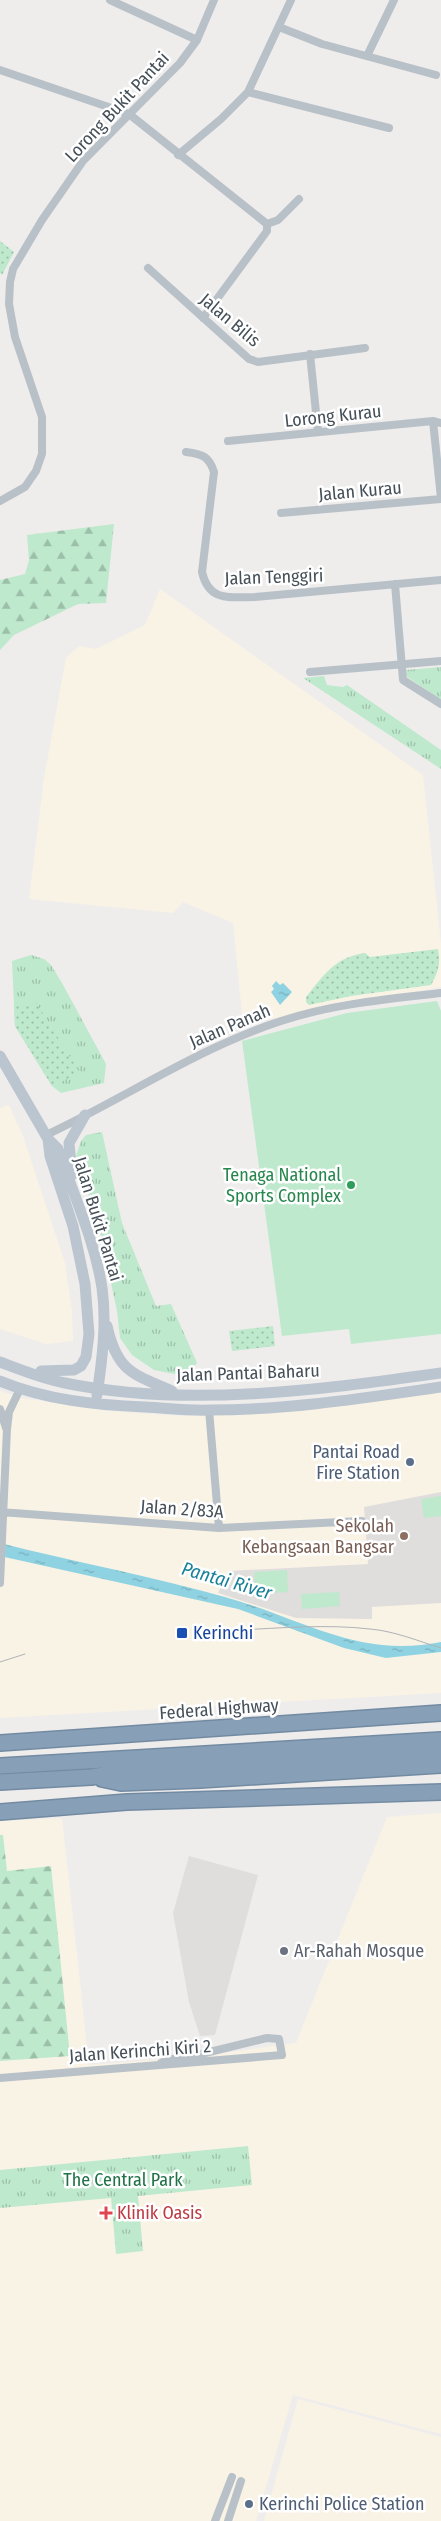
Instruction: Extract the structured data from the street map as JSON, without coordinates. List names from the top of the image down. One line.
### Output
{"streets":{"highway":["Federal Highway"],"main road":["Jalan Bukit Pantai","Jalan Pantai Baharu"],"street":["Lorong Bukit Pantai","Jalan Bilis","Lorong Kurau","Jalan Kurau","Jalan Tenggiri","Jalan Panah","Jalan 2/83A","Jalan Kerinchi Kiri 2"]},"crossings":[["Jalan Panah","Jalan Bukit Pantai"],["Jalan Bukit Pantai","Jalan Pantai Baharu"]],"water":["Pantai River"],"parks":["The Central Park"],"places":{"other":["Tenaga National Sports Complex","Pantai Road Fire Station","Sekolah Kebangsaan Bangsar","Ar-Rahah Mosque","Kerinchi Police Station"],"transit":["Kerinchi"],"health":["Klinik Oasis"]}}
